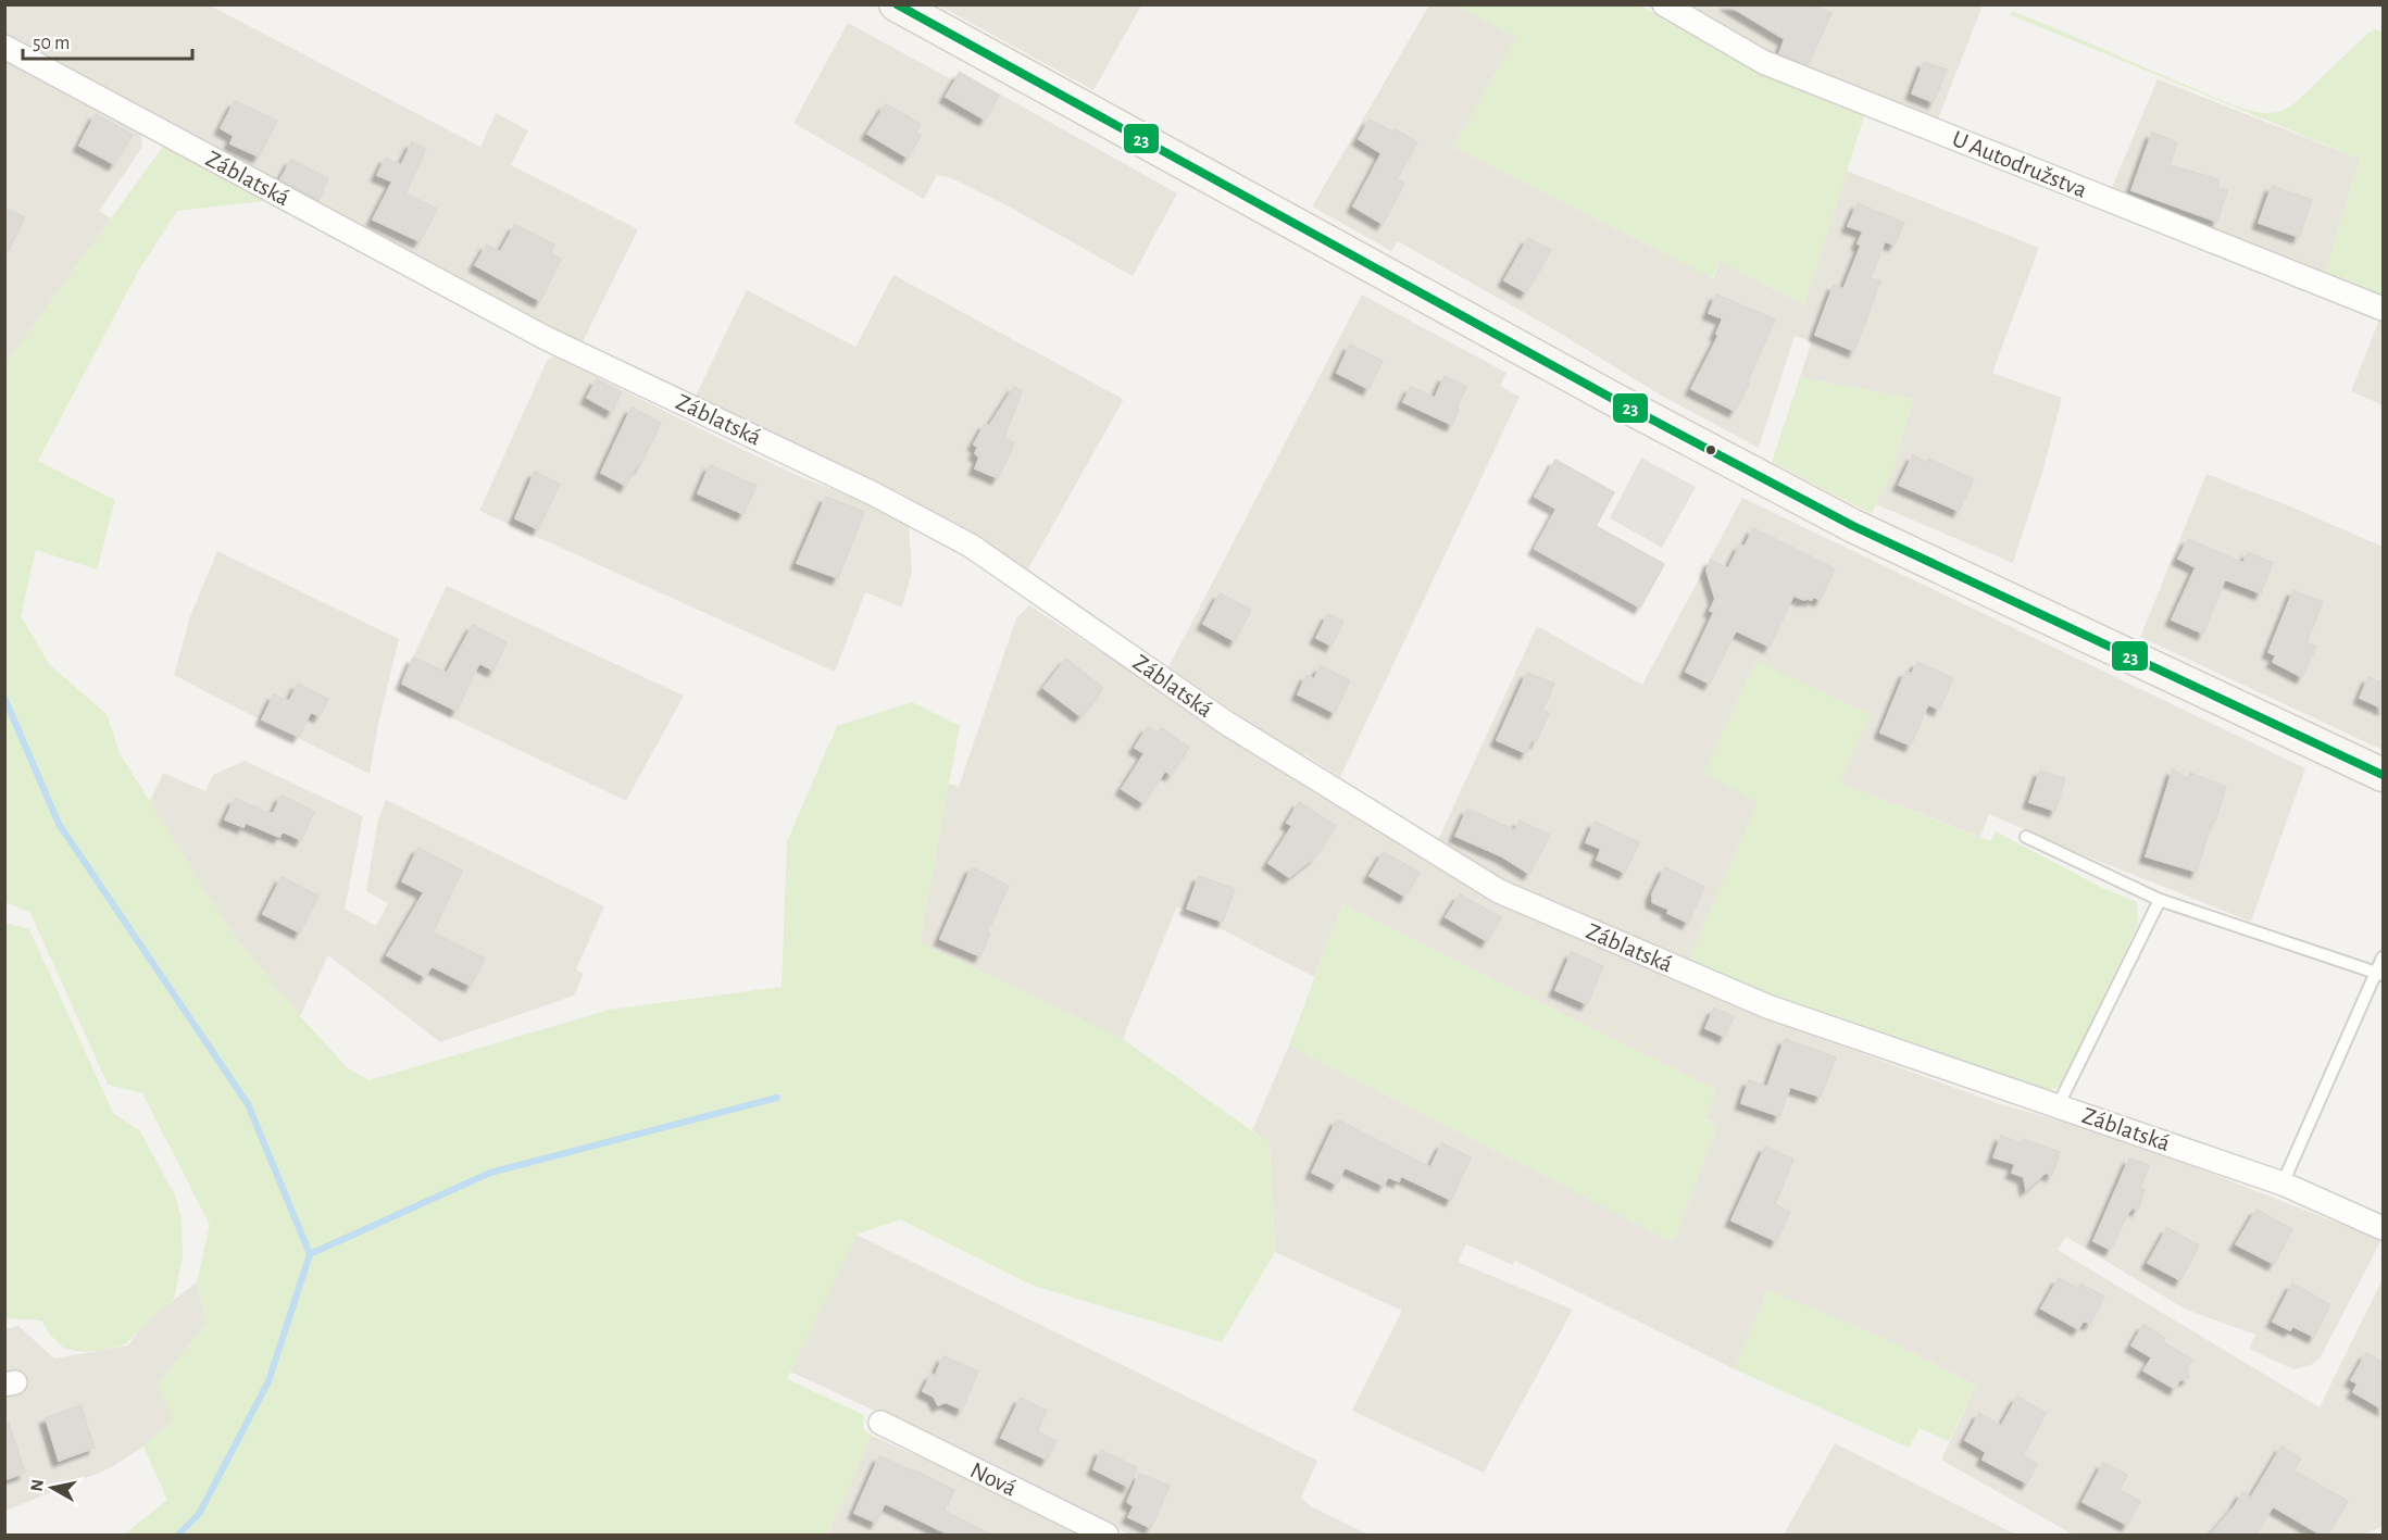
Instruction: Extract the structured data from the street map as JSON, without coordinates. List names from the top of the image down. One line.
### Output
{"streets":{"street":["U Autodružstva","Záblatská","Nová"]},"lines":["transit line 23"],"scale_bar":"50 m","north":"left"}
